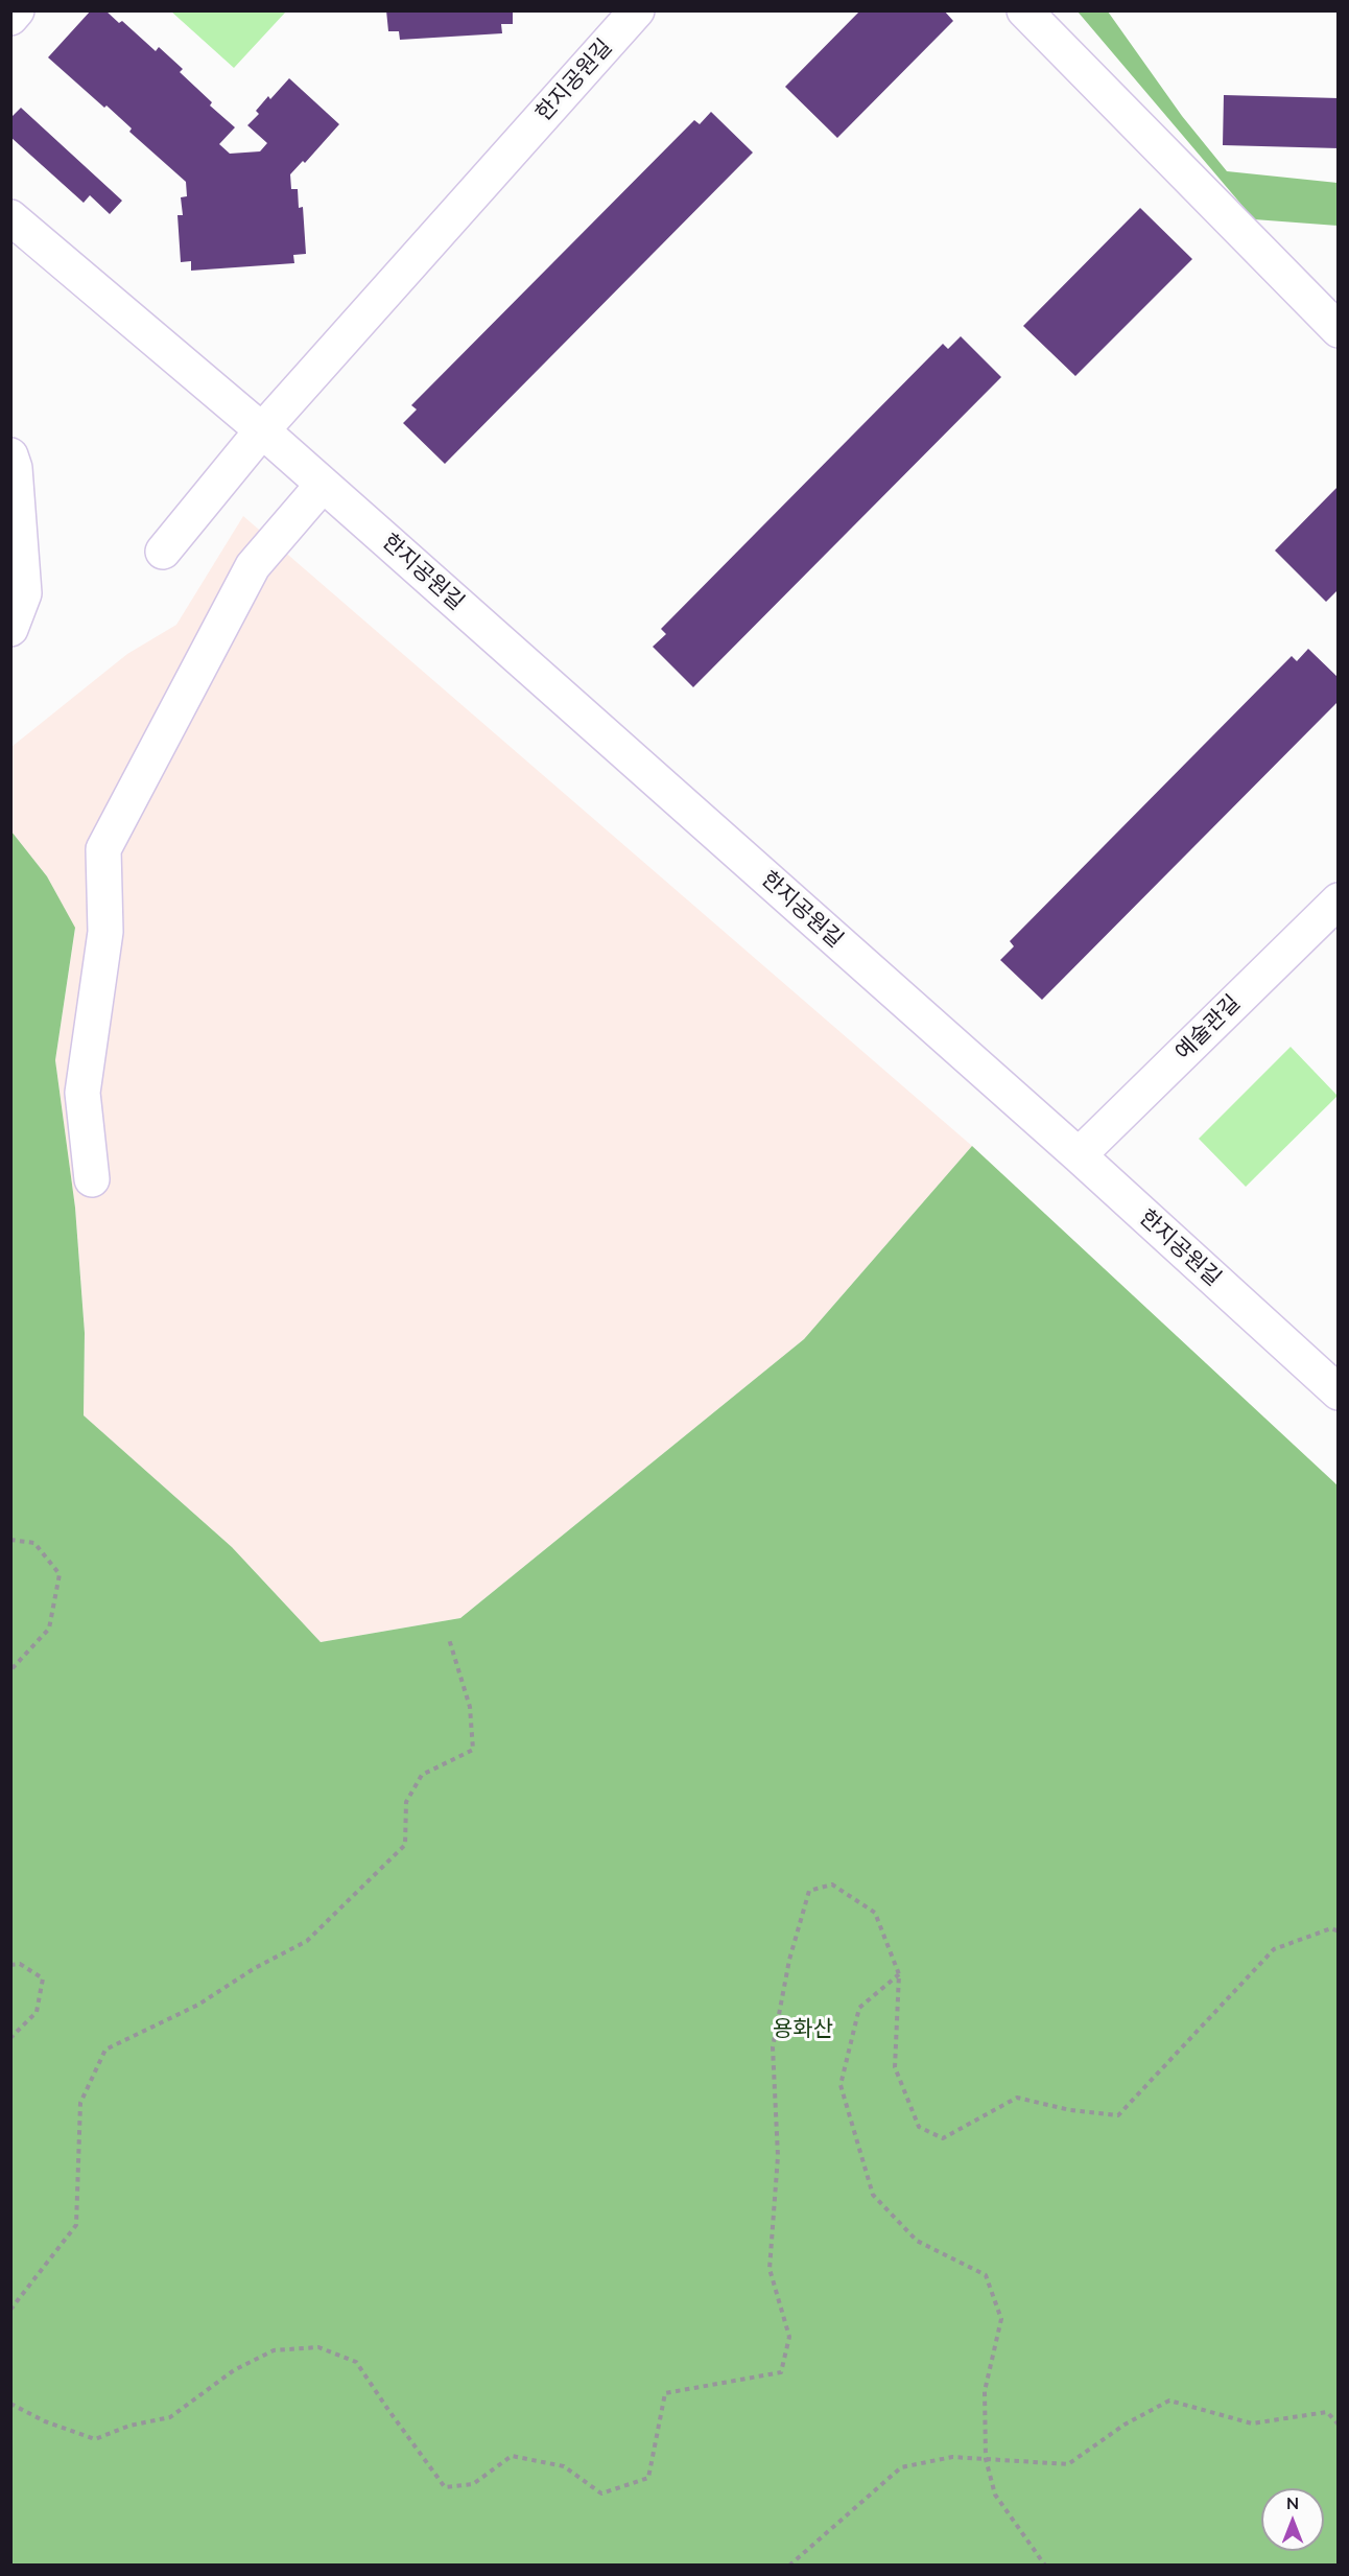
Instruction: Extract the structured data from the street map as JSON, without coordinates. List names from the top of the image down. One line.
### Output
{"streets":{"street":["한지공원길","예술관길"]},"crossings":[["한지공원길","예술관길"]],"parks":["용화산"],"north":"top"}
